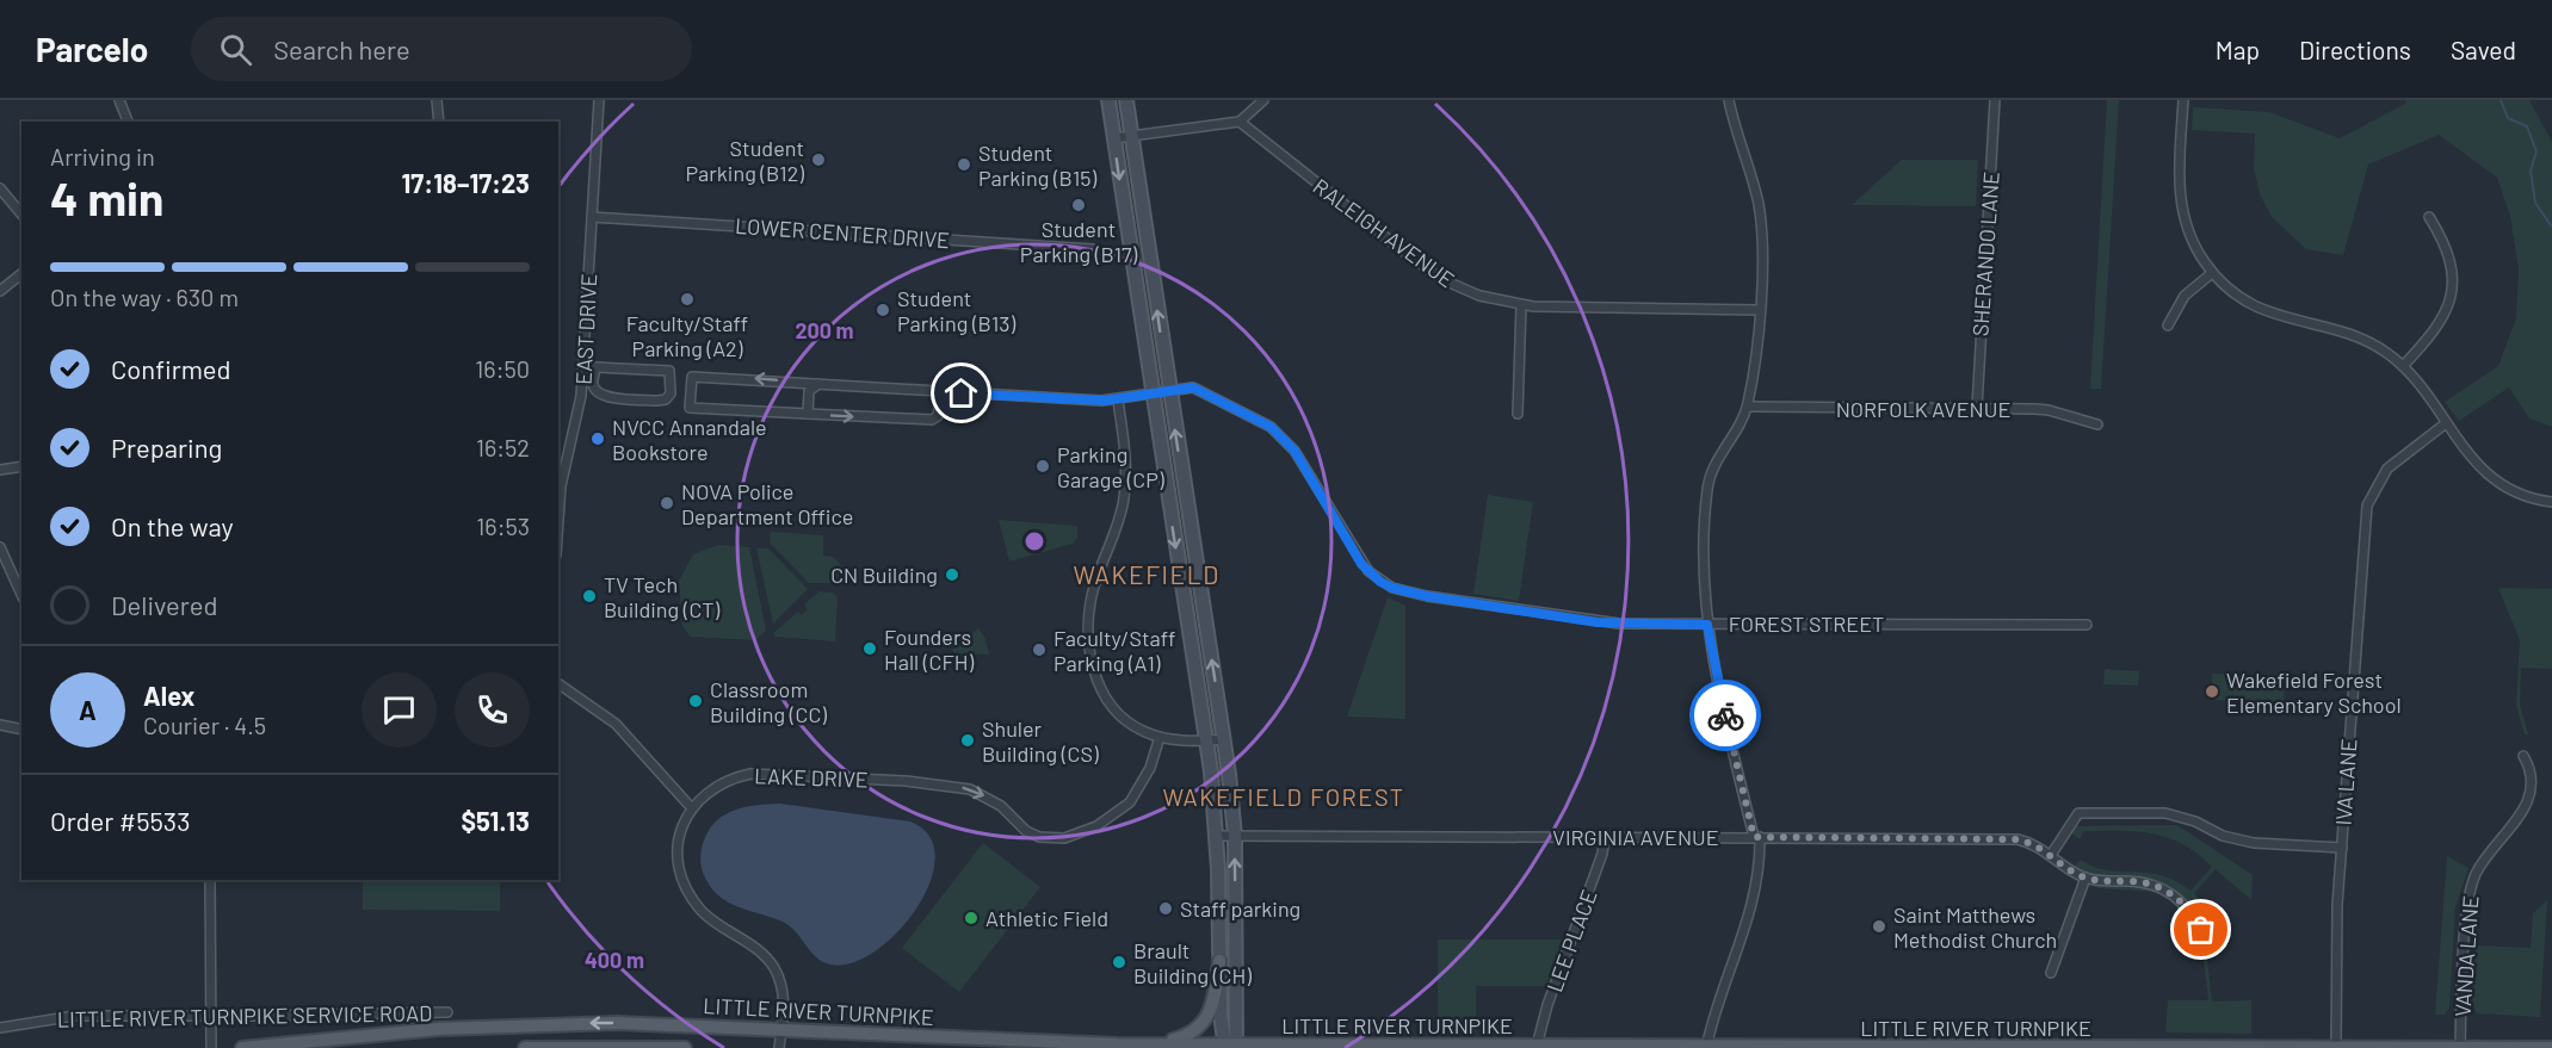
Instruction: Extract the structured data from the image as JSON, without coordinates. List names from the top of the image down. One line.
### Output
{"streets":{"main road":["LITTLE RIVER TURNPIKE"],"street":["LOWER CENTER DRIVE","RALEIGH AVENUE","SHERANDO LANE","EAST DRIVE","NORFOLK AVENUE","FOREST STREET","LAKE DRIVE","IVA LANE","VIRGINIA AVENUE","LEE PLACE","VANDA LANE","LITTLE RIVER TURNPIKE SERVICE ROAD"]},"crossings":[["LOWER CENTER DRIVE","EAST DRIVE"],["SHERANDO LANE","NORFOLK AVENUE"],["IVA LANE","LITTLE RIVER TURNPIKE"],["VIRGINIA AVENUE","LEE PLACE"],["LEE PLACE","LITTLE RIVER TURNPIKE"],["VANDA LANE","LITTLE RIVER TURNPIKE"]],"one_way":["LAKE DRIVE"],"districts":["WAKEFIELD","WAKEFIELD FOREST"],"places":["Student Parking (B12)","Student Parking (B15)","Student Parking (B17)","Faculty/Staff Parking (A2)","Student Parking (B13)","NVCC Annandale Bookstore","Parking Garage (CP)","NOVA Police Department Office","CN Building","TV Tech Building (CT)","Founders Hall (CFH)","Faculty/Staff Parking (A1)","Wakefield Forest Elementary School","Classroom Building (CC)","Shuler Building (CS)","Staff parking","Athletic Field","Saint Matthews Methodist Church","Brault Building (CH)"],"page":{"header":"Parcelo","search":"Search here","nav":["Map","Directions","Saved"],"heading":["4 min","Arriving in","17:18–17:23"],"panel":["Alex","Courier · 4.5","Order #5533","$51.13"],"bar":"On the way · 630 m","list":[["Confirmed","16:50"],["Preparing","16:52"],["On the way","16:53"],"Delivered"],"round":"A"},"rings":["200 m","400 m"]}
